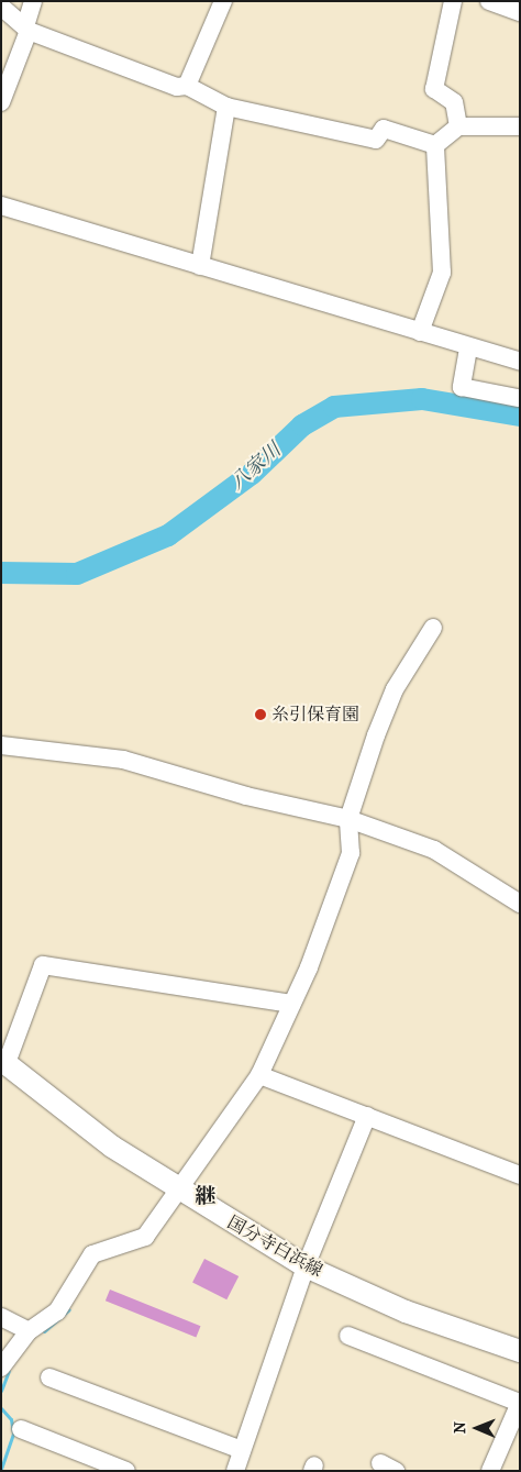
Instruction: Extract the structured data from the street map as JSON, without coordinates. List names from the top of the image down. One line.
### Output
{"streets":{"main road":["国分寺白浜線"]},"districts":["継"],"water":["八家川"],"places":["糸引保育園"],"north":"left"}
